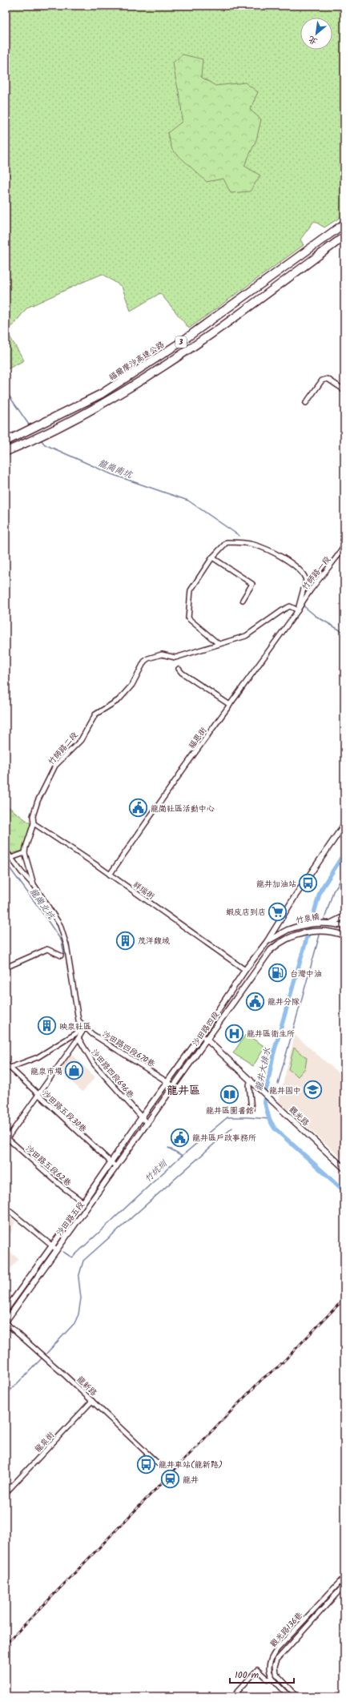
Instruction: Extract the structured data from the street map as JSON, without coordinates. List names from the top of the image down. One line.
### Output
{"streets":{"highway":["3","福爾摩沙高速公路"],"street":["竹師路一段","福恩街","竹師路二段","祥瑞街","竹泉橋","沙田路四段","沙田路四段670巷","沙田路四段696巷","沙田路五段30巷","觀光路","沙田路五段62巷","沙田路五段","龍新路","龍泉街","觀光路136巷"]},"crossings":[["竹師路一段","福恩街"],["竹師路一段","竹師路二段"],["福恩街","竹師路二段"],["福恩街","祥瑞街"],["竹師路二段","祥瑞街"],["祥瑞街","沙田路四段"],["竹泉橋","沙田路四段"],["沙田路四段","沙田路四段670巷"],["沙田路四段","沙田路四段696巷"],["沙田路四段","觀光路"],["沙田路四段","沙田路五段"],["沙田路四段696巷","沙田路五段"],["沙田路五段30巷","沙田路五段"],["沙田路五段62巷","沙田路五段"],["沙田路五段","龍新路"],["龍新路","龍泉街"]],"districts":["龍井區"],"water":["龍崗南坑","龍崗北坑","龍井大排水","竹坑圳"],"places":{"public building":["龍崗社區活動中心","龍井分隊","龍井區戶政事務所"],"bus stop":["龍井加油站","龍井車站(龍新路)"],"supermarket":["蝦皮店到店"],"building":["茂洋馥域","映泉社區"],"fuel station":["台灣中油"],"hospital":["龍井區衛生所"],"shop":["龍泉市場"],"school or university":["龍井國中"],"library":["龍井區圖書館"],"station":["龍井"]},"scale_bar":"100 m","north":"bottom left"}
